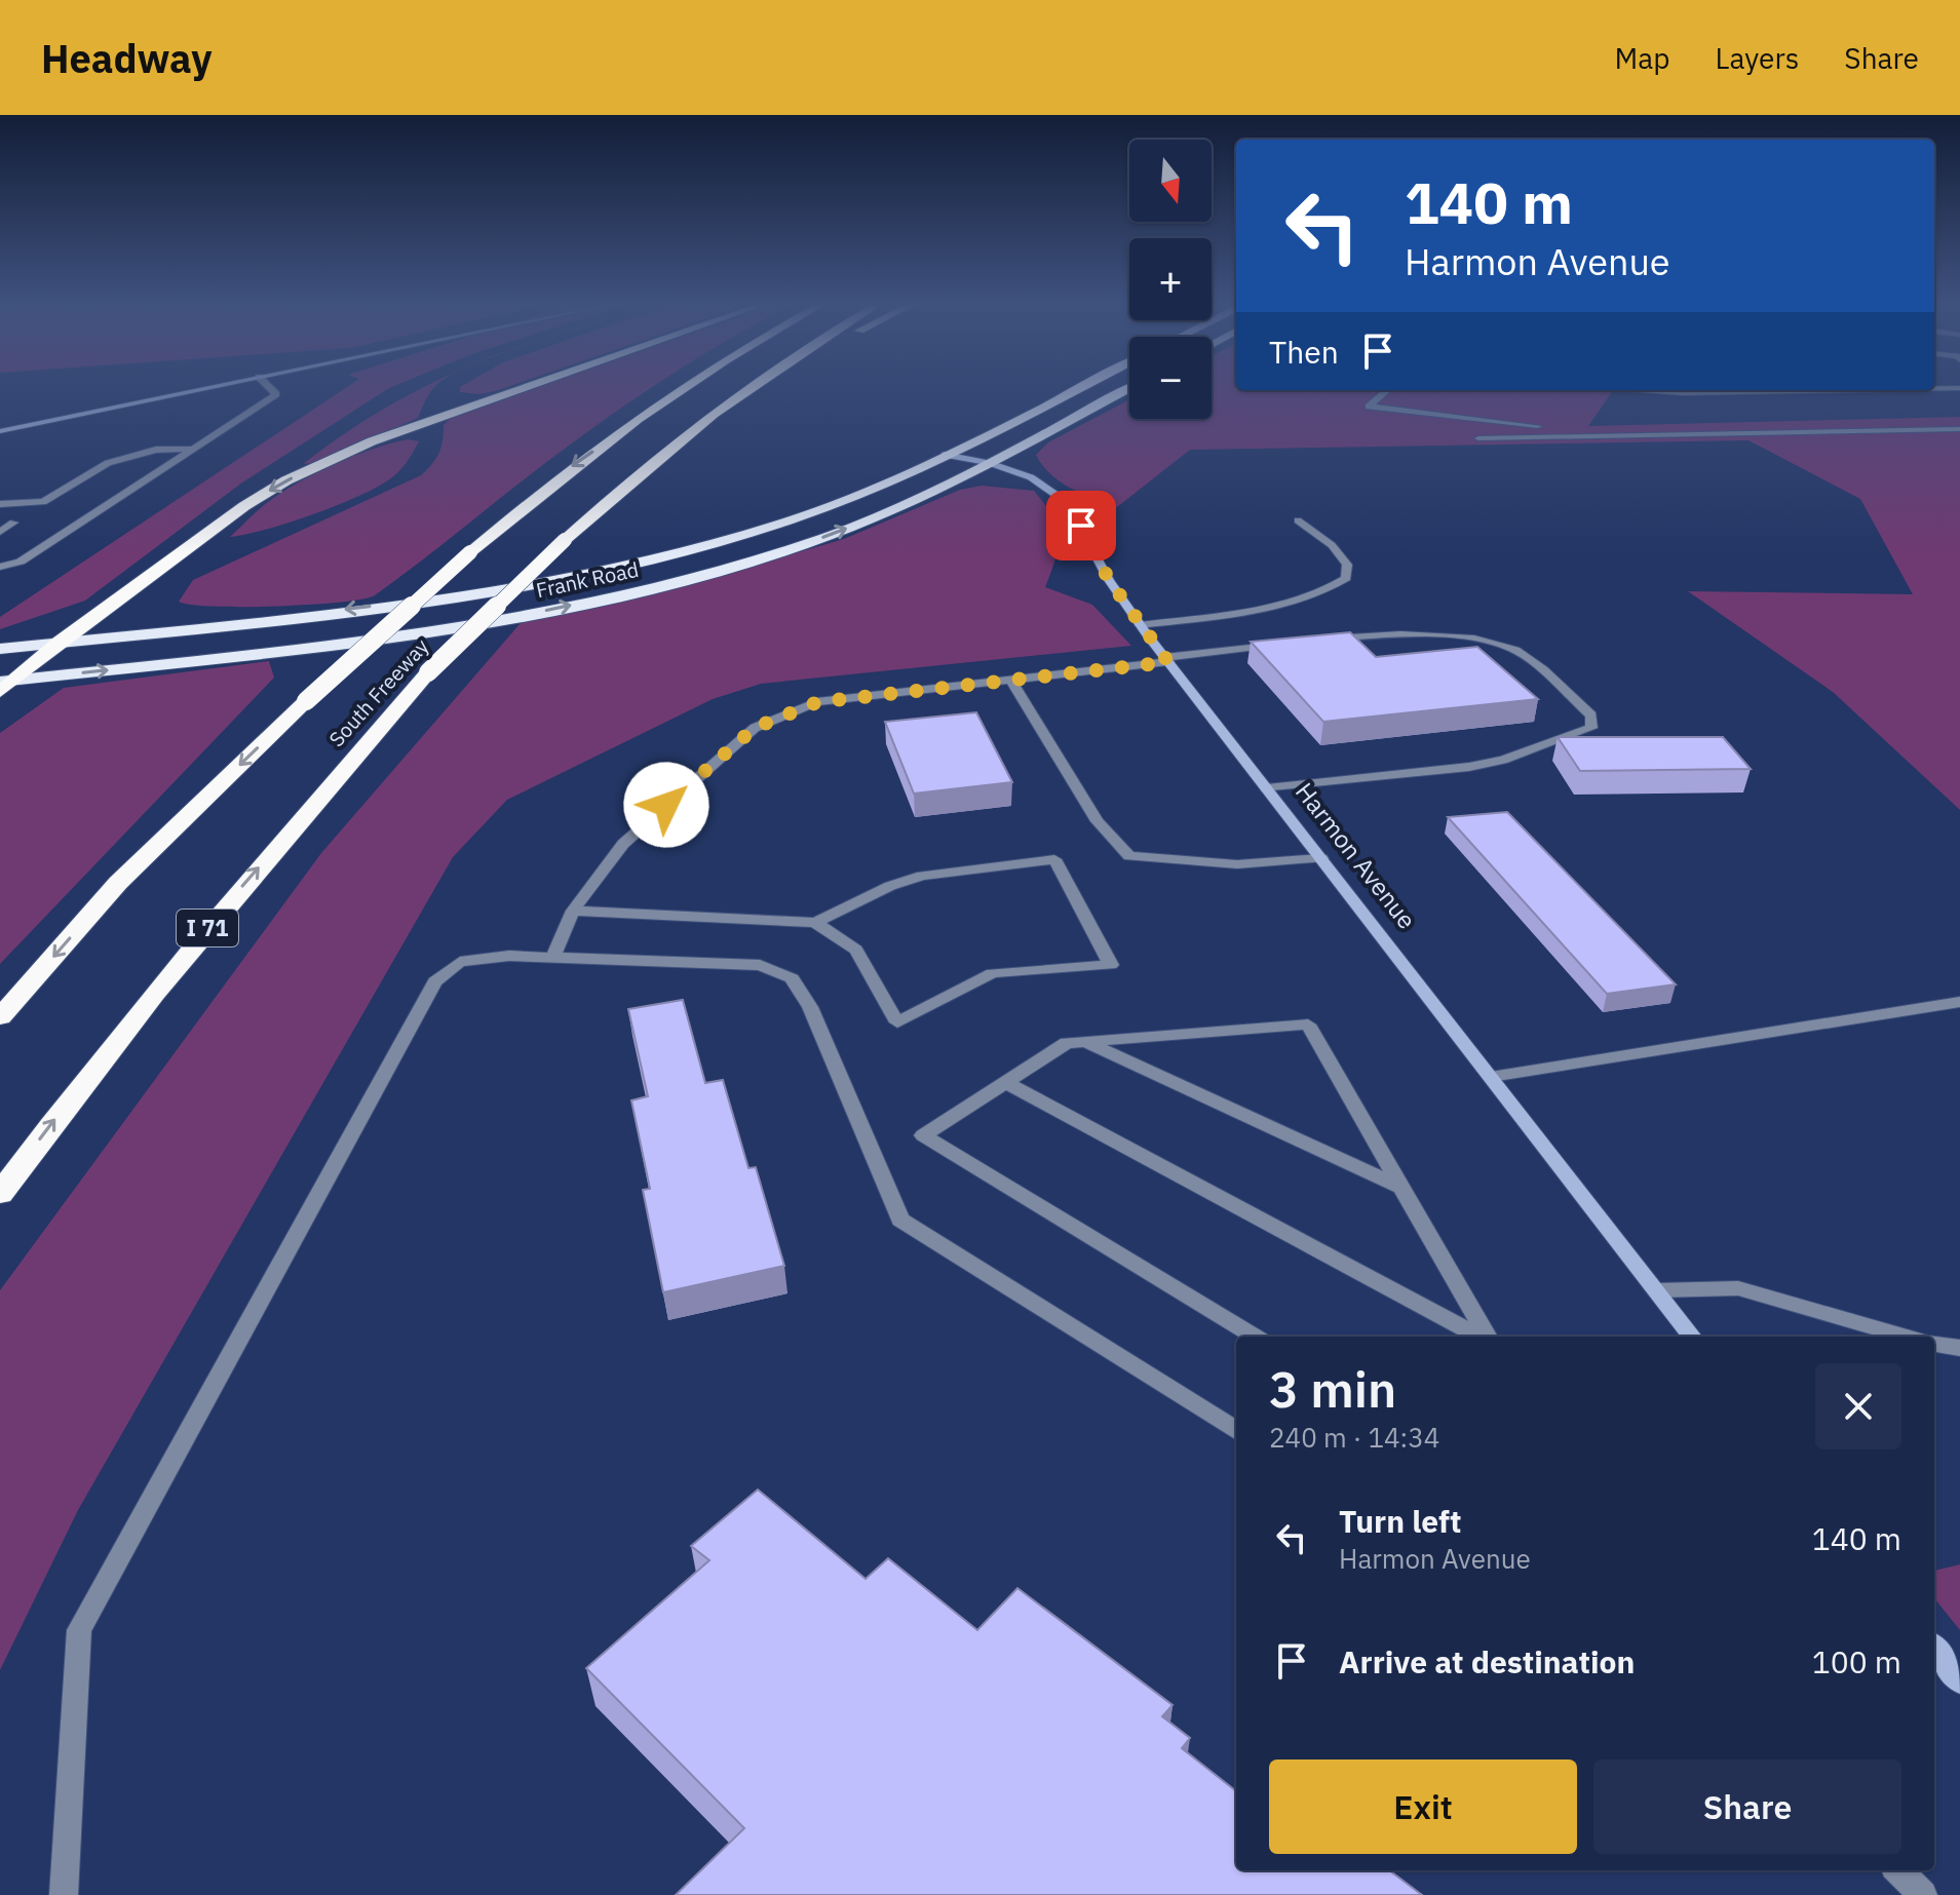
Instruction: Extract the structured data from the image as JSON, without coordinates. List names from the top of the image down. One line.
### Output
{"streets":{"highway":["Frank Road","South Freeway","I 71"],"main road":["Harmon Avenue"]},"crossings":[["Frank Road","Harmon Avenue"]],"north":"bottom","page":{"header":"Headway","nav":["Map","Layers","Share"],"map_buttons":["+","−"],"turn":["140 m","Harmon Avenue"],"then":"Then","heading":["3 min","240 m · 14:34"],"list":[{"name":"Turn left","note":"Harmon Avenue","value":"140 m"},{"name":"Arrive at destination","value":"100 m"}],"buttons":["Exit","Share"]}}
